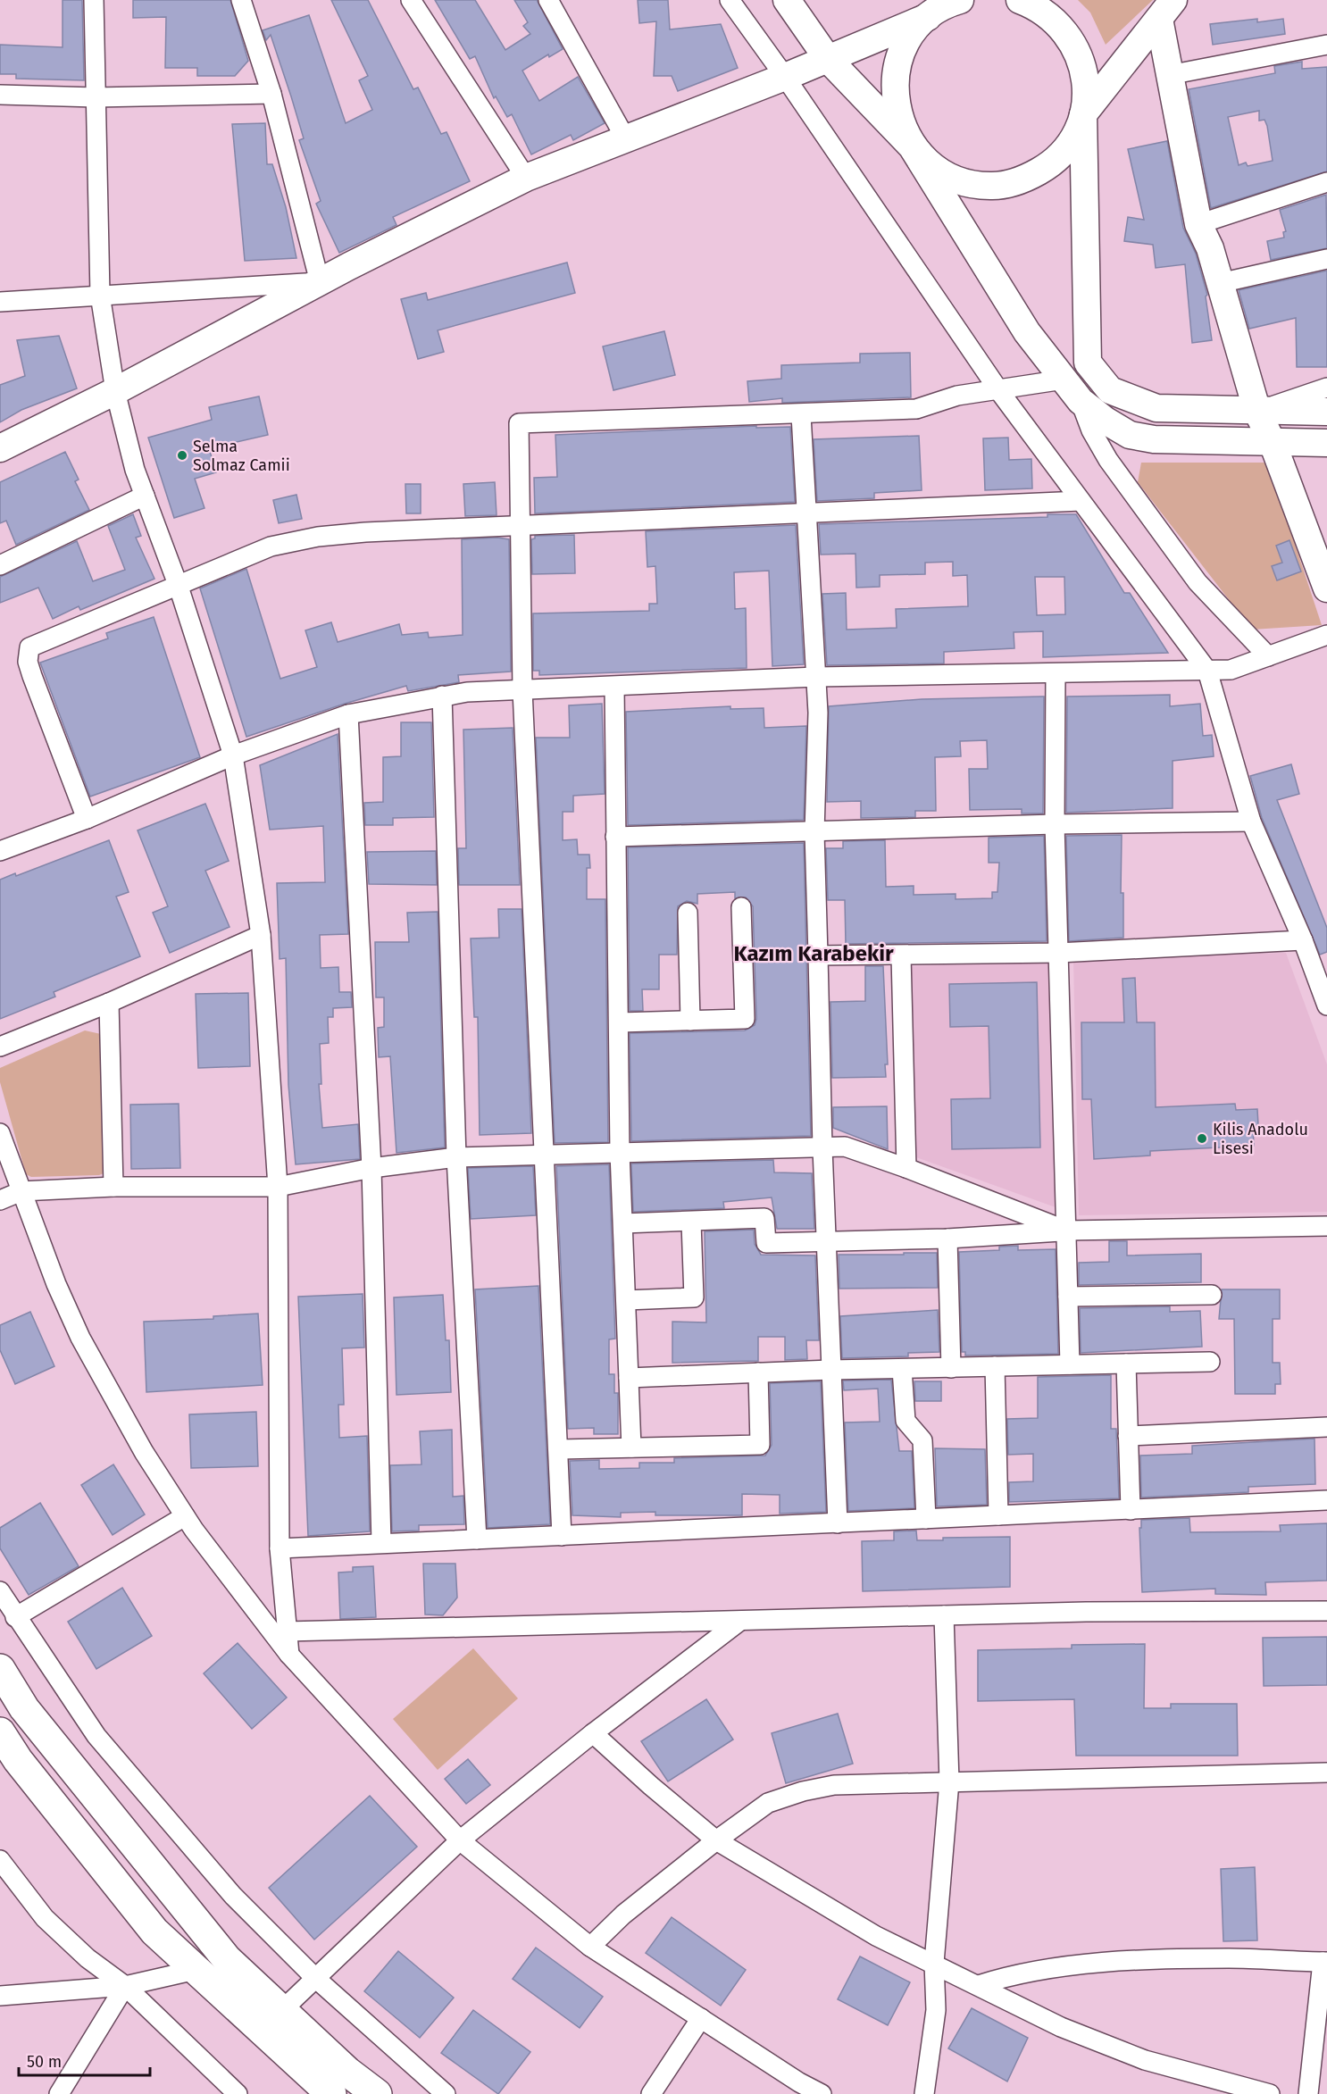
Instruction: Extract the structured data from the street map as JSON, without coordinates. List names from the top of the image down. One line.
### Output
{"districts":["Kazım Karabekir"],"places":["Selma Solmaz Camii","Kilis Anadolu Lisesi"],"scale_bar":"50 m"}
